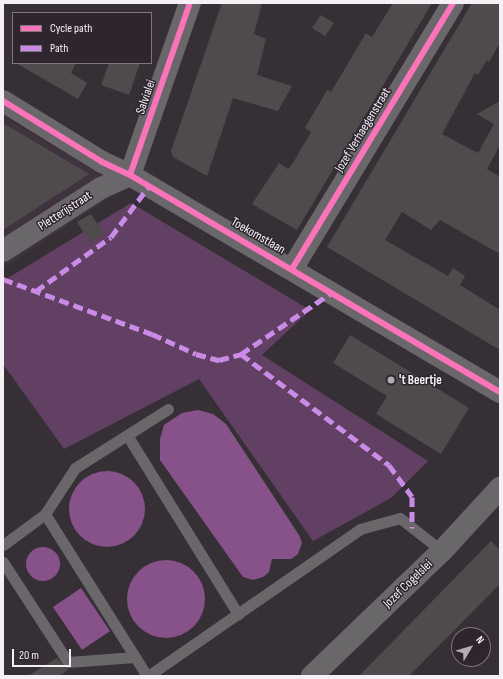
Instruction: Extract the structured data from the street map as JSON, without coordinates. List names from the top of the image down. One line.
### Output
{"streets":{"street":["Salvialei","Jozef Verhaegenstraat","Pletterijstraat","Toekomstlaan","Jozef Cogelslei"]},"crossings":[["Salvialei","Pletterijstraat"],["Salvialei","Toekomstlaan"],["Jozef Verhaegenstraat","Toekomstlaan"],["Pletterijstraat","Toekomstlaan"]],"places":["'t Beertje"],"legend":["Cycle path","Path"],"scale_bar":"20 m","north":"top right"}
